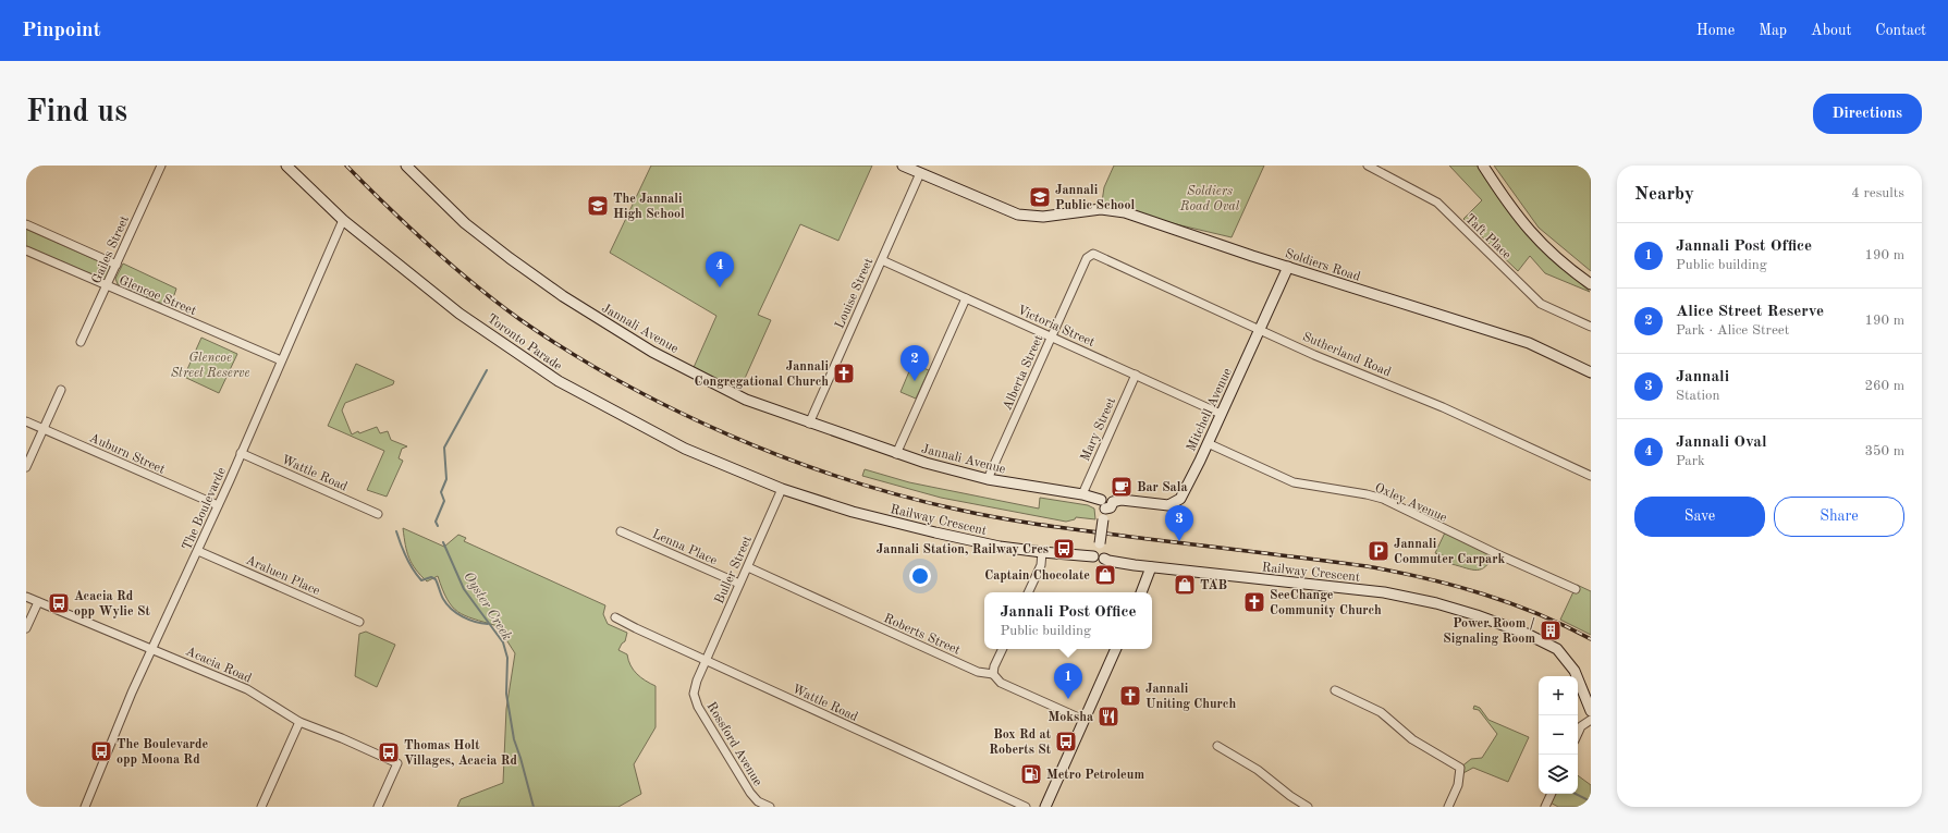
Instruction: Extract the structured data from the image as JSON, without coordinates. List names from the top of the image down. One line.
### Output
{"streets":{"street":["Taft Place","Gailes Street","Soldiers Road","Louise Street","Glencoe Street","Victoria Street","Jannali Avenue","Toronto Parade","Sutherland Road","Alberta Street","Mitchell Avenue","Mary Street","Auburn Street","Wattle Road","Oxley Avenue","The Boulevarde","Railway Crescent","Lenna Place","Buller Street","Araluen Place","Roberts Street","Acacia Road","Rossford Avenue"]},"crossings":[["Gailes Street","Glencoe Street"],["Soldiers Road","Louise Street"],["Soldiers Road","Mitchell Avenue"],["Louise Street","Victoria Street"],["Louise Street","Jannali Avenue"],["Glencoe Street","The Boulevarde"],["Victoria Street","Alberta Street"],["Victoria Street","Mitchell Avenue"],["Victoria Street","Mary Street"],["Jannali Avenue","Alberta Street"],["Jannali Avenue","Mitchell Avenue"],["Jannali Avenue","Mary Street"],["Toronto Parade","The Boulevarde"],["Toronto Parade","Railway Crescent"],["Toronto Parade","Buller Street"],["Sutherland Road","Alberta Street"],["Sutherland Road","Mitchell Avenue"],["Mitchell Avenue","Oxley Avenue"],["Auburn Street","The Boulevarde"],["Wattle Road","The Boulevarde"],["Wattle Road","Buller Street"],["Wattle Road","Rossford Avenue"],["The Boulevarde","Araluen Place"],["The Boulevarde","Acacia Road"],["Railway Crescent","Buller Street"],["Lenna Place","Buller Street"],["Buller Street","Roberts Street"],["Buller Street","Rossford Avenue"]],"water":["Oyster Creek"],"parks":["Soldiers Road Oval","Glencoe Street Reserve"],"places":{"school or university":["Jannali Public School","The Jannali High School"],"church":["Jannali Congregational Church","SeeChange Community Church","Jannali Uniting Church"],"cafe":["Bar Sala"],"bus stop":["Jannali Station, Railway Cres","Acacia Rd opp Wylie St","Box Rd at Roberts St","The Boulevarde opp Moona Rd","Thomas Holt Villages, Acacia Rd"],"parking":["Jannali Commuter Carpark"],"shop":["Captain Chocolate","TAB"],"building":["Power Room / Signaling Room"],"restaurant":["Moksha"],"fuel station":["Metro Petroleum"]},"page":{"header":"Pinpoint","nav":["Home","Map","About","Contact"],"buttons":["Directions",["Save","Share"]],"title":"Find us","heading":["Nearby","4 results"],"list":[{"mark":"1","name":"Jannali Post Office","note":"Public building","value":"190 m"},{"mark":"2","name":"Alice Street Reserve","note":"Park · Alice Street","value":"190 m"},{"mark":"3","name":"Jannali","note":"Station","value":"260 m"},{"mark":"4","name":"Jannali Oval","note":"Park","value":"350 m"}],"pins":["4","2","3","1"],"popup":["Jannali Post Office","Public building"],"map_buttons":["+","−"]}}
